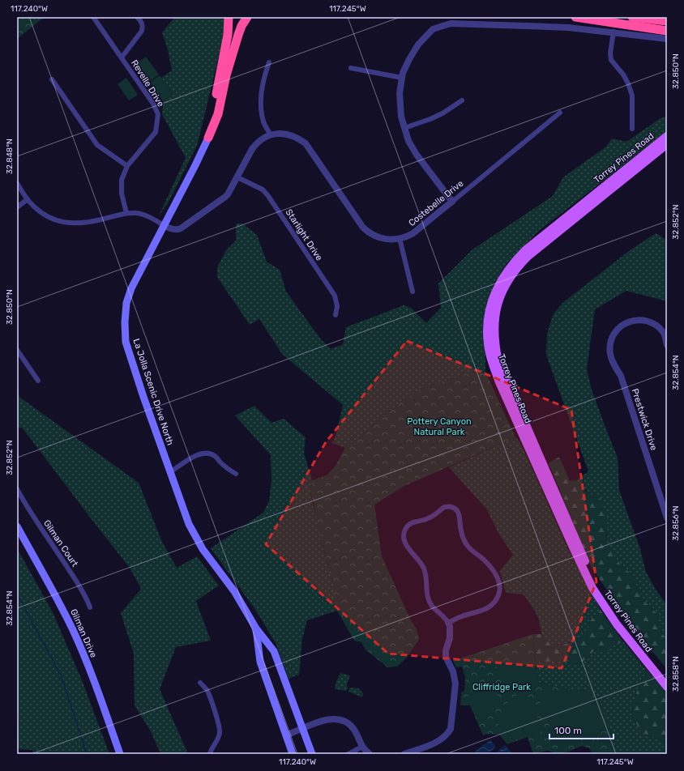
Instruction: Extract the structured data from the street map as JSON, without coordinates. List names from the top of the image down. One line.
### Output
{"streets":{"main road":["Torrey Pines Road","La Jolla Scenic Drive North","Gilman Drive"],"street":["Revelle Drive","Costebelle Drive","Starlight Drive","Prestwick Drive","Gilman Court"]},"parks":["Pottery Canyon Natural Park","Cliffridge Park"],"scale_bar":"100 m","coordinates":["117.240°W","117.245°W","32.850°N","32.848°N","32.852°N","32.854°N","32.856°N","32.858°N"]}
